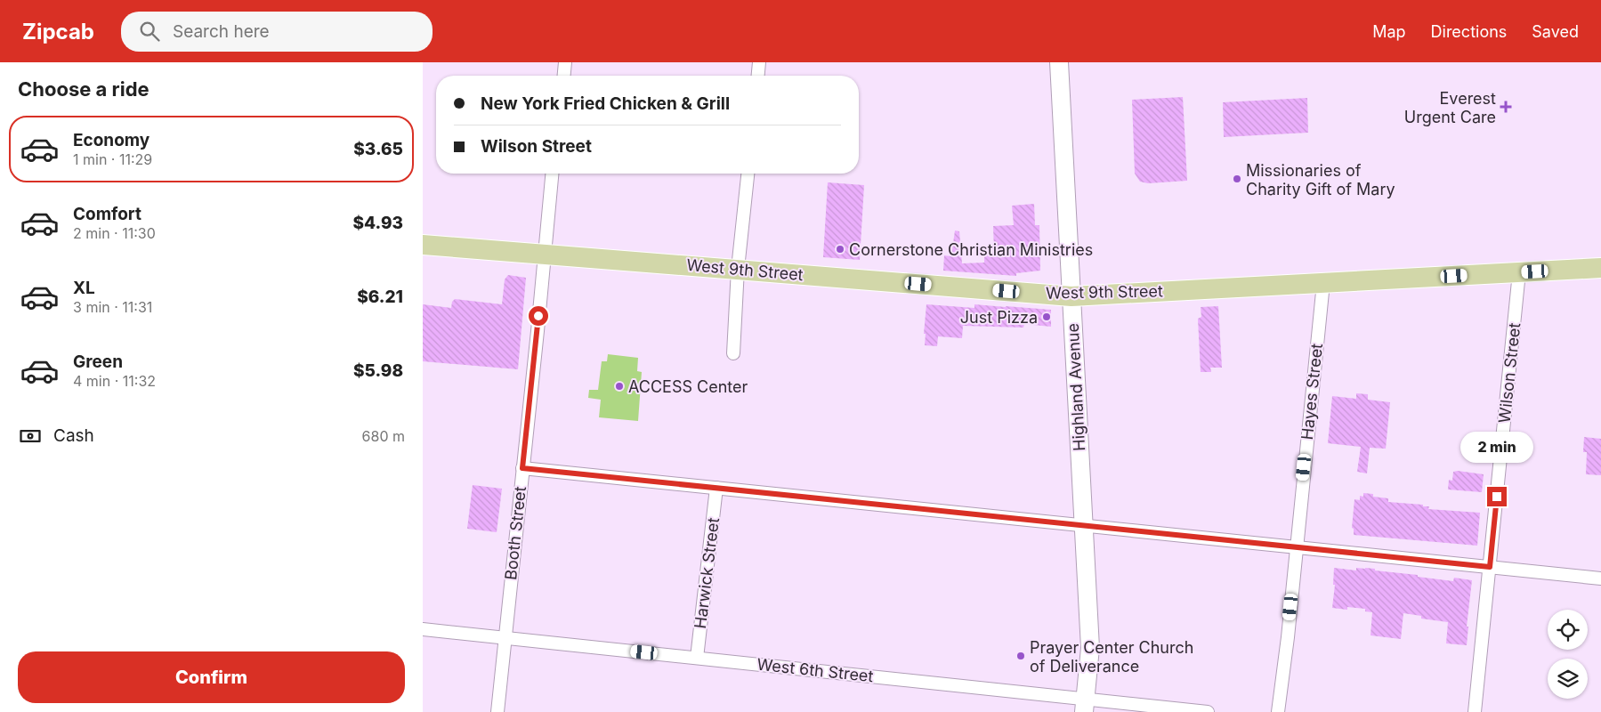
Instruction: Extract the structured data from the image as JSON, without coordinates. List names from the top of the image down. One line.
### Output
{"streets":{"main road":["West 9th Street","Highland Avenue"],"street":["Wilson Street","Hayes Street","Booth Street","Harwick Street","West 6th Street"]},"crossings":[["West 9th Street","Wilson Street"],["West 9th Street","Highland Avenue"],["West 9th Street","Hayes Street"],["West 9th Street","Booth Street"],["Highland Avenue","West 6th Street"],["Booth Street","West 6th Street"],["Harwick Street","West 6th Street"]],"places":{"health":["Everest Urgent Care"],"other":["Missionaries of Charity Gift of Mary","Cornerstone Christian Ministries","Just Pizza","ACCESS Center","Prayer Center Church of Deliverance"]},"page":{"header":"Zipcab","search":"Search here","nav":["Map","Directions","Saved"],"heading":"Choose a ride","banner":["New York Fried Chicken & Grill","Wilson Street"],"list":[{"name":"Economy","note":"1 min · 11:29","value":"$3.65"},{"name":"Comfort","note":"2 min · 11:30","value":"$4.93"},{"name":"XL","note":"3 min · 11:31","value":"$6.21"},{"name":"Green","note":"4 min · 11:32","value":"$5.98"}],"pay":["Cash","680 m"],"bubble":"2 min","buttons":"Confirm"}}
